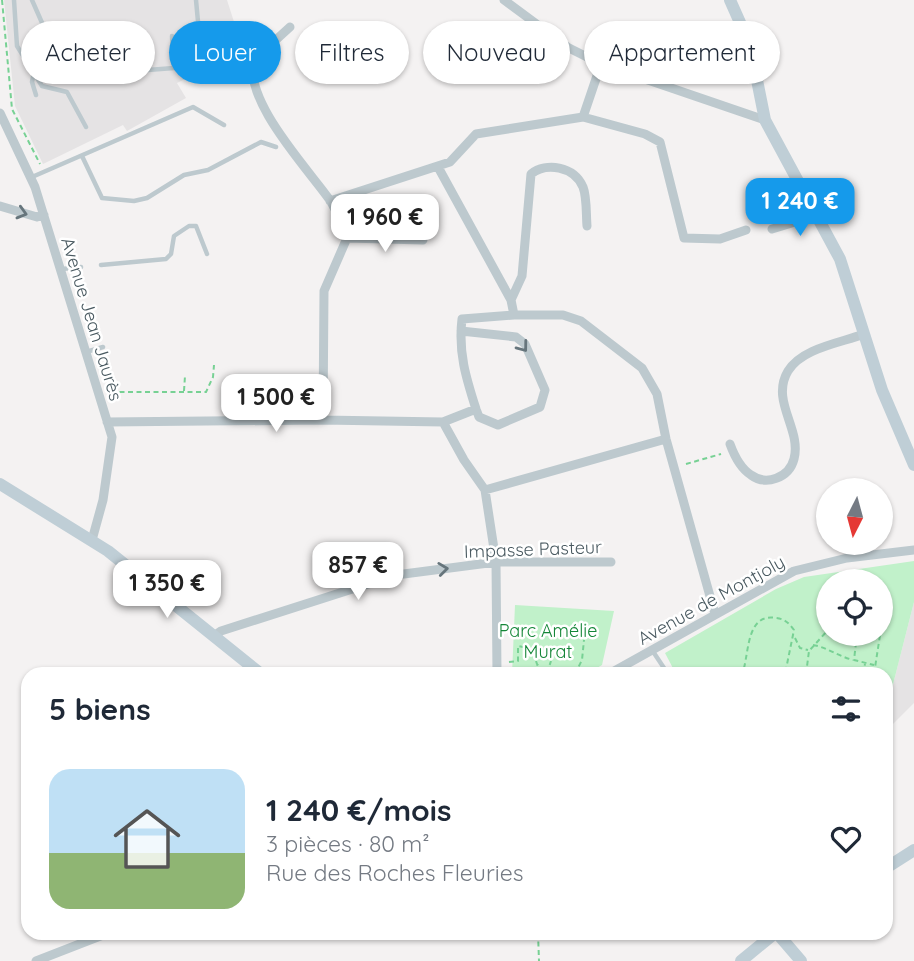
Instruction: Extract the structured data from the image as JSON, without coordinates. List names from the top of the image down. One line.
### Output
{"streets":{"street":["Avenue Jean Jaurès","Impasse Pasteur","Avenue de Montjoly"]},"one_way":["Impasse Pasteur"],"parks":["Parc Amélie Murat"],"north":"bottom","page":{"chip":["Acheter","Louer","Filtres","Nouveau","Appartement"],"price":["1 240 €","1 960 €","1 500 €","857 €","1 350 €"],"heading":"5 biens","list":[{"name":"1 240 €/mois","note":"3 pièces · 80 m² · Rue des Roches Fleuries"}]}}
